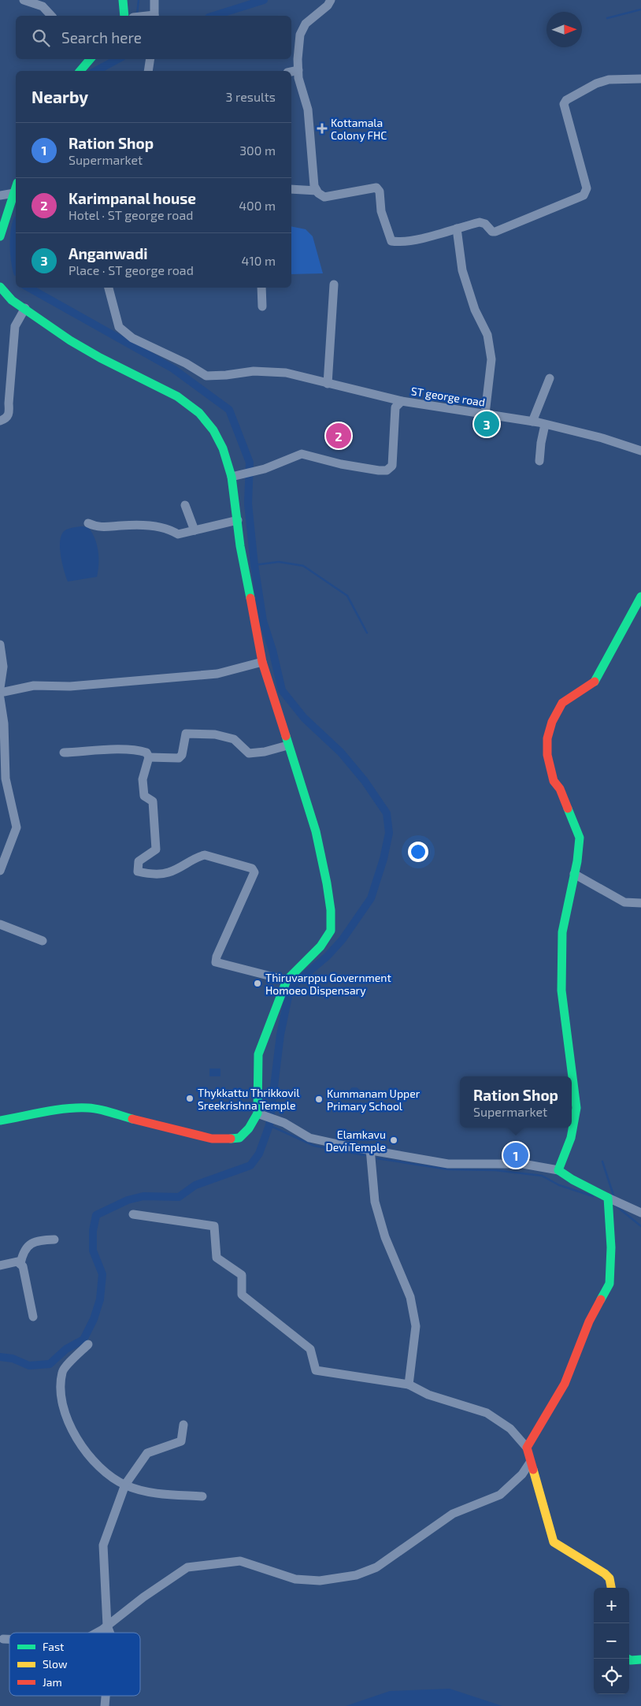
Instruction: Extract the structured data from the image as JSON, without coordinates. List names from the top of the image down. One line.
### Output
{"streets":{"street":["ST george road"]},"places":{"health":["Kottamala Colony FHC"],"other":["Thiruvarppu Government Homoeo Dispensary","Thykkattu Thrikkovil Sreekrishna Temple","Kummanam Upper Primary School","Elamkavu Devi Temple"]},"legend":["Fast","Slow","Jam"],"north":"right","page":{"search":"Search here","heading":["Nearby","3 results"],"list":[{"mark":"1","name":"Ration Shop","note":"Supermarket","value":"300 m"},{"mark":"2","name":"Karimpanal house","note":"Hotel · ST george road","value":"400 m"},{"mark":"3","name":"Anganwadi","note":"Place · ST george road","value":"410 m"}],"pins":["3","2","1"],"popup":["Ration Shop","Supermarket"],"map_buttons":["+","−"]}}
